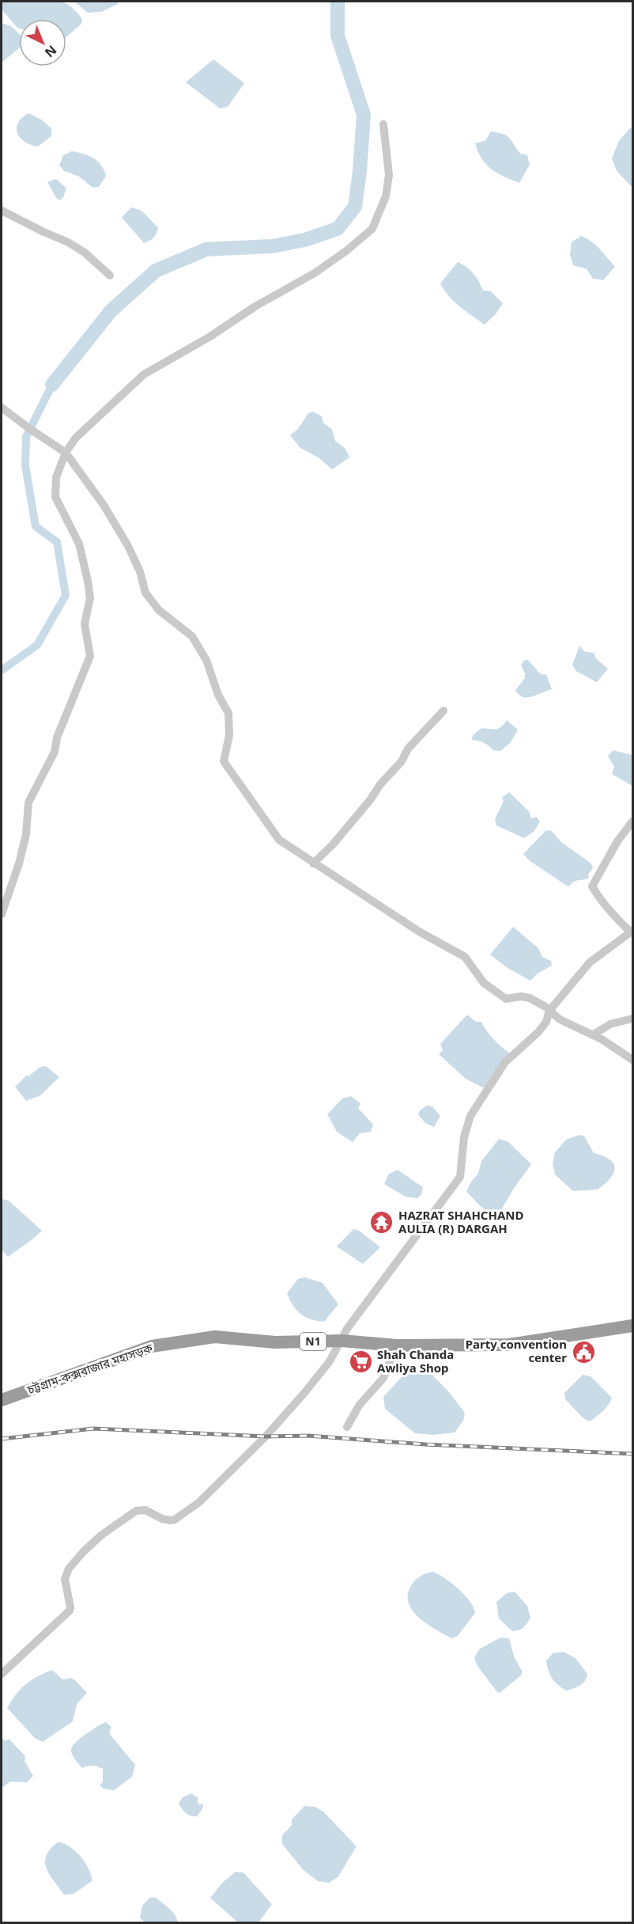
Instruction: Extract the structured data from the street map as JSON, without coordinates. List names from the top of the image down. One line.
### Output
{"streets":{"highway":["N1","চট্টগ্রাম-কক্সবাজার মহাসড়ক"]},"places":{"temple":["HAZRAT SHAHCHAND AULIA (R) DARGAH"],"public building":["Party convention center"],"supermarket":["Shah Chanda Awliya Shop"]},"north":"bottom right"}
